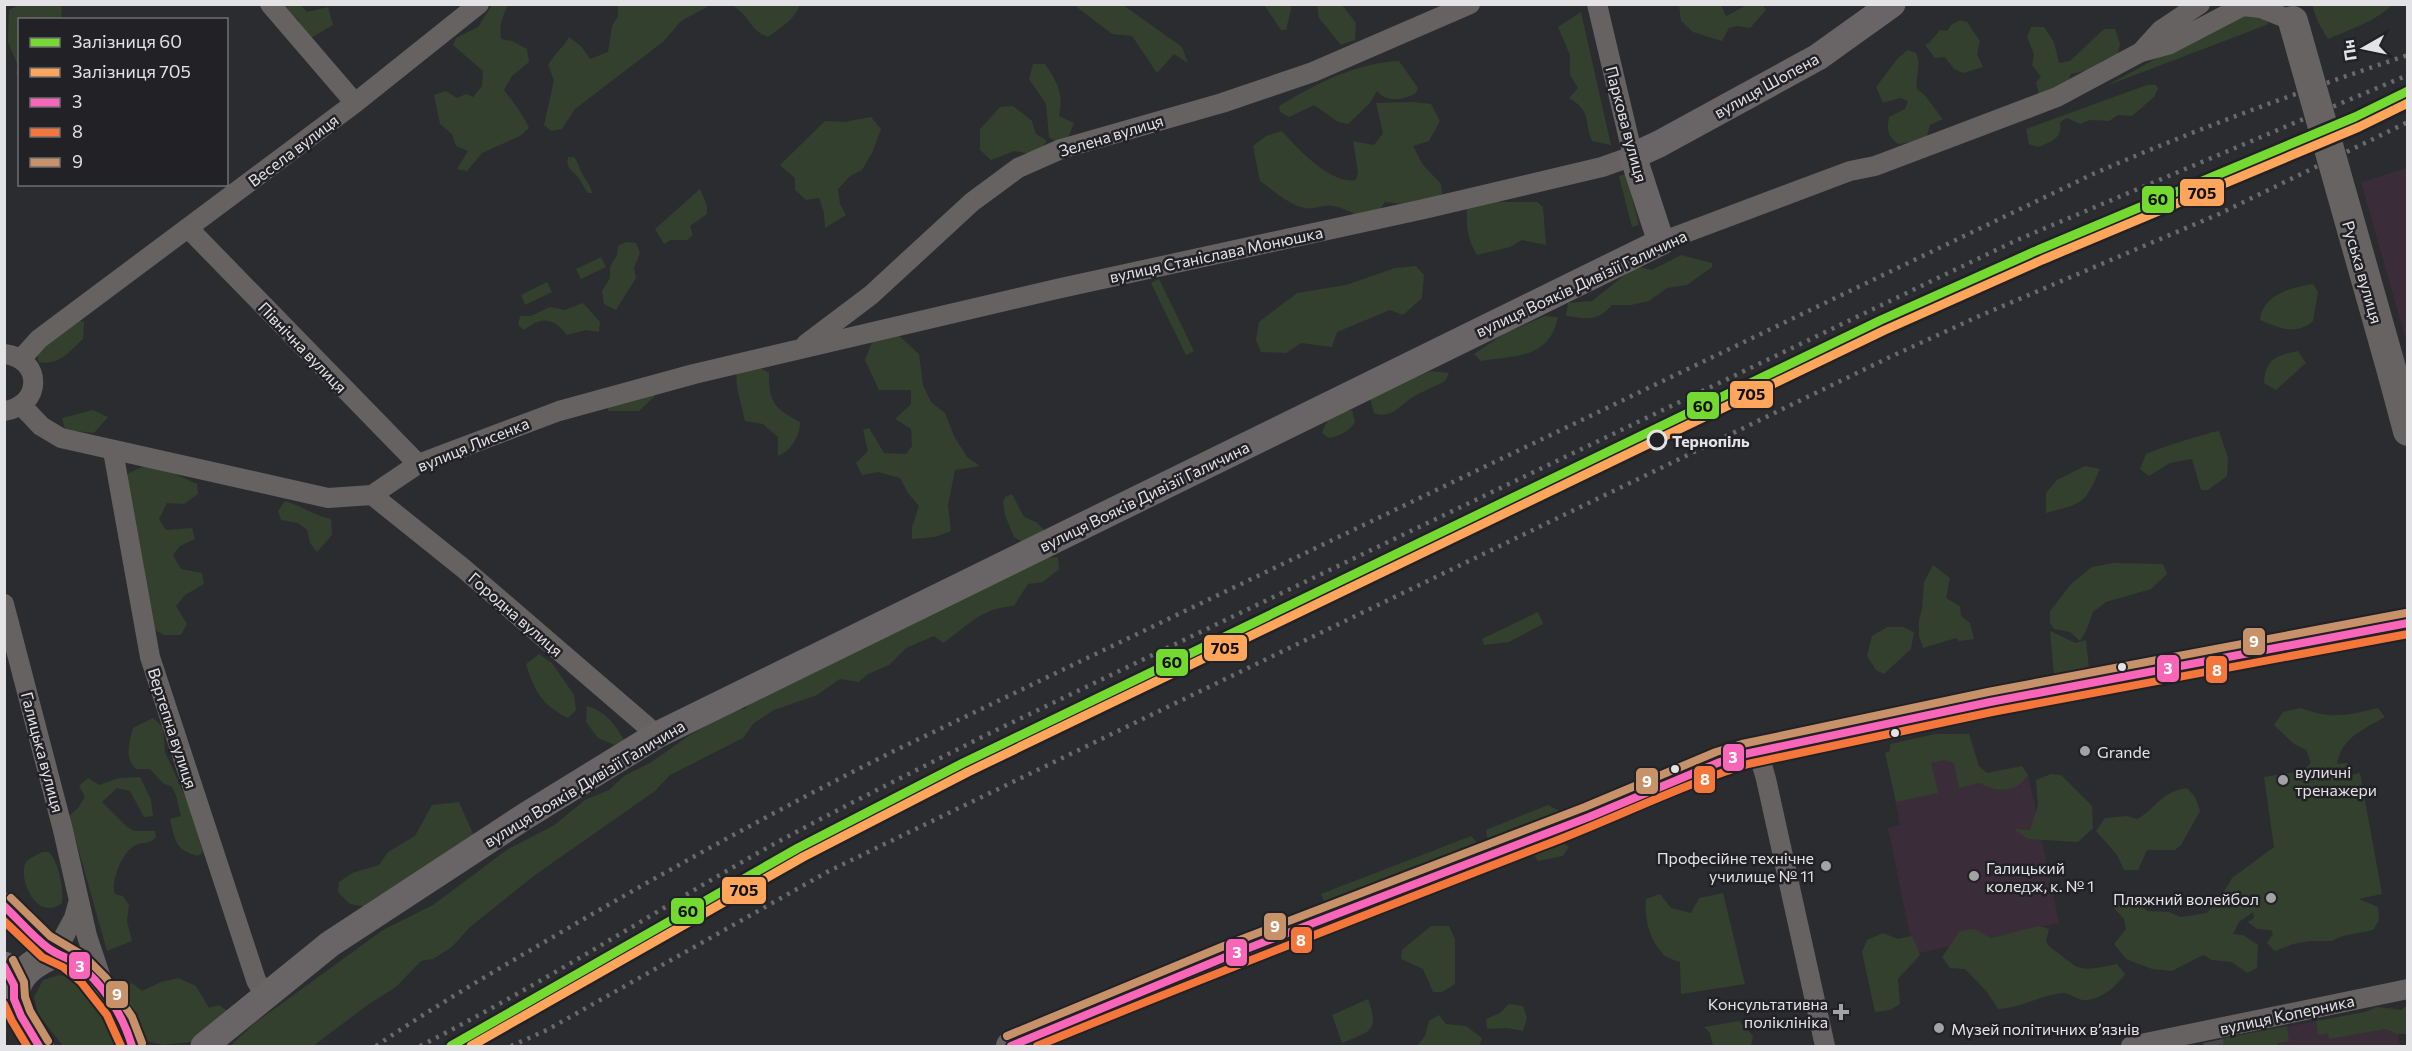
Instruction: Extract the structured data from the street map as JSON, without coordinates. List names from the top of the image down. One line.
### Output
{"streets":{"main road":["вулиця Шопена","Паркова вулиця","Руська вулиця","вулиця Вояків Дивізії Галичина"],"street":["Зелена вулиця","Весела вулиця","вулиця Станіслава Монюшка","Північна вулиця","вулиця Лисенка","Городна вулиця","Вертепна вулиця","Галицька вулиця","вулиця Коперника"]},"crossings":[["вулиця Шопена","Паркова вулиця"],["вулиця Шопена","вулиця Станіслава Монюшка"],["Паркова вулиця","вулиця Станіслава Монюшка"],["Паркова вулиця","вулиця Вояків Дивізії Галичина"],["Зелена вулиця","вулиця Станіслава Монюшка"],["Зелена вулиця","вулиця Лисенка"],["Весела вулиця","Північна вулиця"],["вулиця Станіслава Монюшка","вулиця Лисенка"],["Руська вулиця","вулиця Вояків Дивізії Галичина"],["вулиця Вояків Дивізії Галичина","Городна вулиця"],["вулиця Вояків Дивізії Галичина","Вертепна вулиця"],["Північна вулиця","вулиця Лисенка"],["вулиця Лисенка","Городна вулиця"]],"places":{"other":["Тернопіль","Grande","вуличні тренажери","Професійне технічне училище № 11","Галицький коледж, к. № 1","Пляжний волейбол","Музей політичних в’язнів"],"health":["Консультативна поліклініка"]},"lines":["rail line 60","rail line 705","transit line 9","transit line 3","transit line 8"],"legend":["Залізниця 60","Залізниця 705","3","8","9"],"north":"left"}
